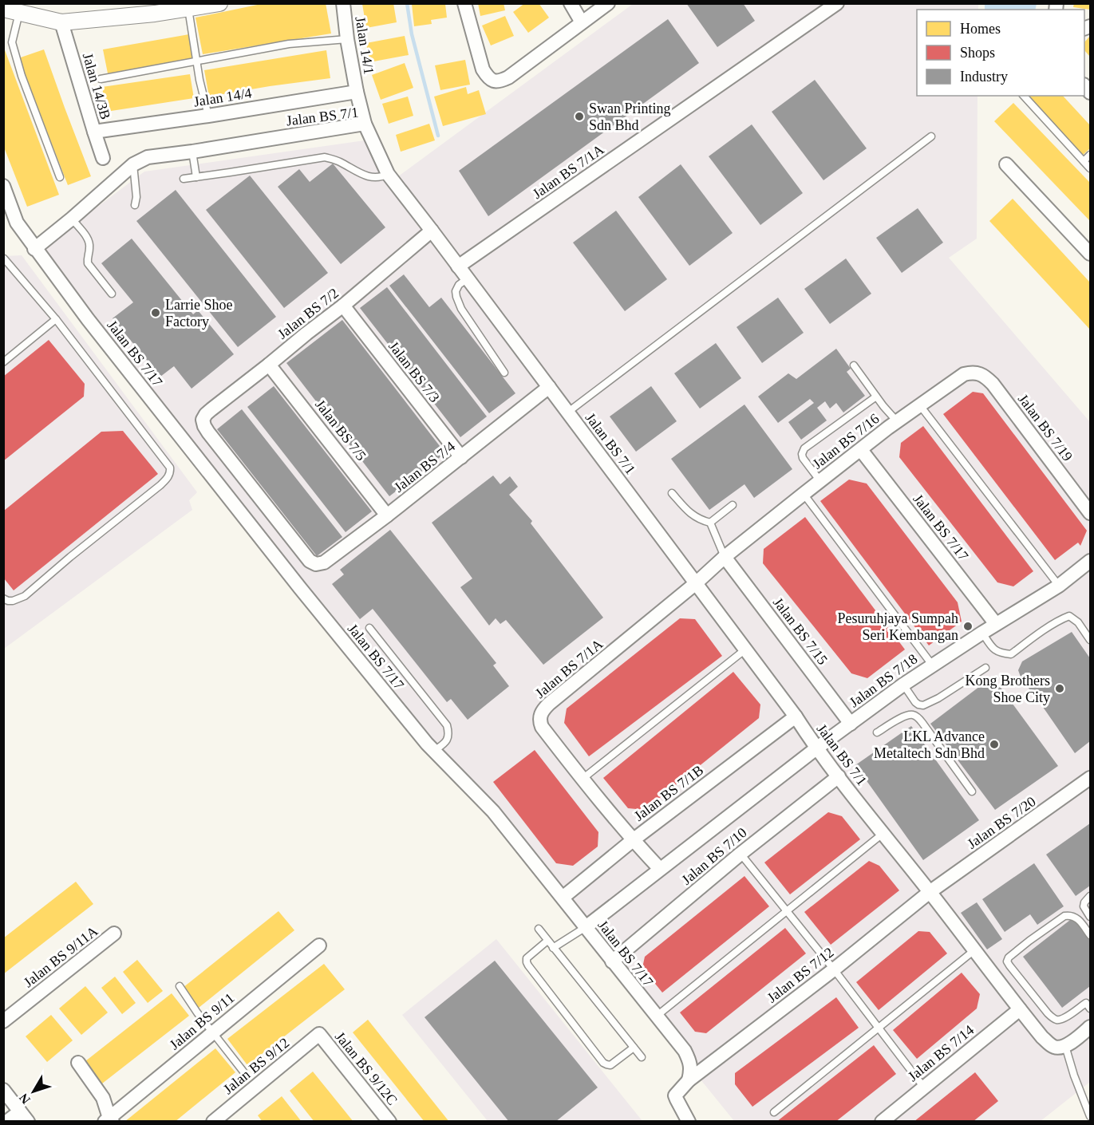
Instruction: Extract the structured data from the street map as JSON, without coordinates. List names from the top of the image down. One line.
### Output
{"streets":{"street":["Jalan 14/1","Jalan 14/3B","Jalan 14/4","Jalan BS 7/1","Jalan BS 7/1A","Jalan BS 7/2","Jalan BS 7/17","Jalan BS 7/3","Jalan BS 7/19","Jalan BS 7/5","Jalan BS 7/16","Jalan BS 7/4","Jalan BS 7/15","Jalan BS 7/18","Jalan BS 7/1B","Jalan BS 7/20","Jalan BS 7/10","Jalan BS 9/11A","Jalan BS 7/12","Jalan BS 9/11","Jalan BS 7/14","Jalan BS 9/12","Jalan BS 9/12C"]},"crossings":[["Jalan 14/1","Jalan 14/4"],["Jalan 14/1","Jalan BS 7/1"],["Jalan 14/3B","Jalan 14/4"],["Jalan BS 7/1","Jalan BS 7/1A"],["Jalan BS 7/1","Jalan BS 7/2"],["Jalan BS 7/1","Jalan BS 7/17"],["Jalan BS 7/1","Jalan BS 7/16"],["Jalan BS 7/1","Jalan BS 7/4"],["Jalan BS 7/1","Jalan BS 7/18"],["Jalan BS 7/1","Jalan BS 7/1B"],["Jalan BS 7/1","Jalan BS 7/20"],["Jalan BS 7/1","Jalan BS 7/10"],["Jalan BS 7/1","Jalan BS 7/12"],["Jalan BS 7/1","Jalan BS 7/14"],["Jalan BS 7/1A","Jalan BS 7/16"],["Jalan BS 7/1A","Jalan BS 7/1B"],["Jalan BS 7/2","Jalan BS 7/3"],["Jalan BS 7/2","Jalan BS 7/5"],["Jalan BS 7/2","Jalan BS 7/4"],["Jalan BS 7/17","Jalan BS 7/16"],["Jalan BS 7/17","Jalan BS 7/18"],["Jalan BS 7/17","Jalan BS 7/1B"],["Jalan BS 7/17","Jalan BS 7/10"],["Jalan BS 7/17","Jalan BS 7/12"],["Jalan BS 7/3","Jalan BS 7/4"],["Jalan BS 7/19","Jalan BS 7/16"],["Jalan BS 7/5","Jalan BS 7/4"],["Jalan BS 7/16","Jalan BS 7/15"],["Jalan BS 7/15","Jalan BS 7/18"],["Jalan BS 7/20","Jalan BS 7/12"],["Jalan BS 9/12","Jalan BS 9/12C"]],"places":["Swan Printing Sdn Bhd","Larrie Shoe Factory","Pesuruhjaya Sumpah Seri Kembangan","Kong Brothers Shoe City","LKL Advance Metaltech Sdn Bhd"],"legend":["Homes","Shops","Industry"],"north":"bottom left"}
